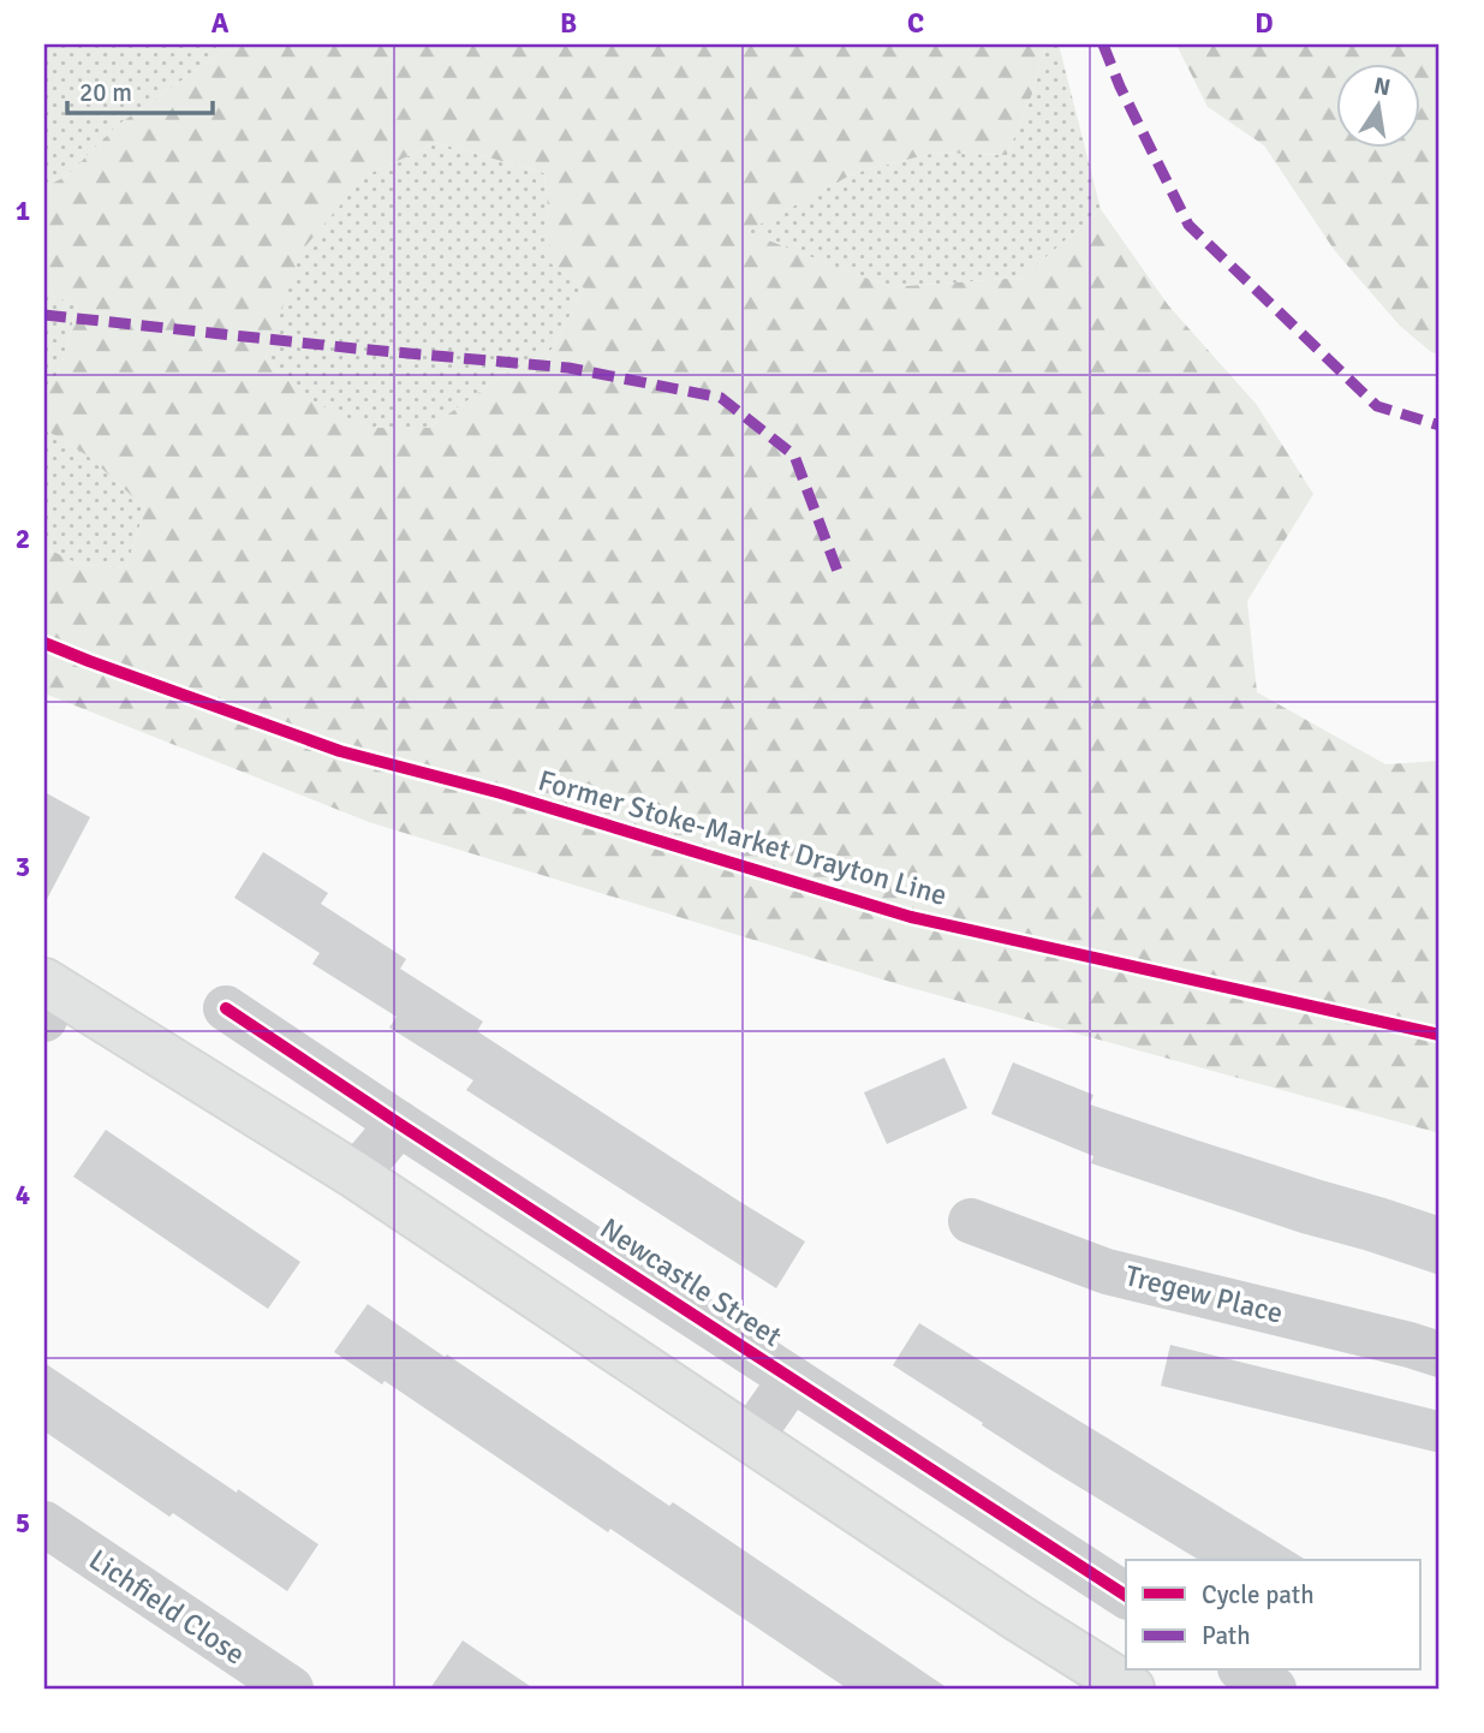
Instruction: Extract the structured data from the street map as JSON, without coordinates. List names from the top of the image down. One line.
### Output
{"streets":{"street":["Newcastle Street","Tregew Place","Lichfield Close"],"cycle path":["Former Stoke-Market Drayton Line"]},"legend":["Cycle path","Path"],"scale_bar":"20 m","north":"top","grid":{"columns":["A","B","C","D"],"rows":["1","2","3","4","5"]}}
